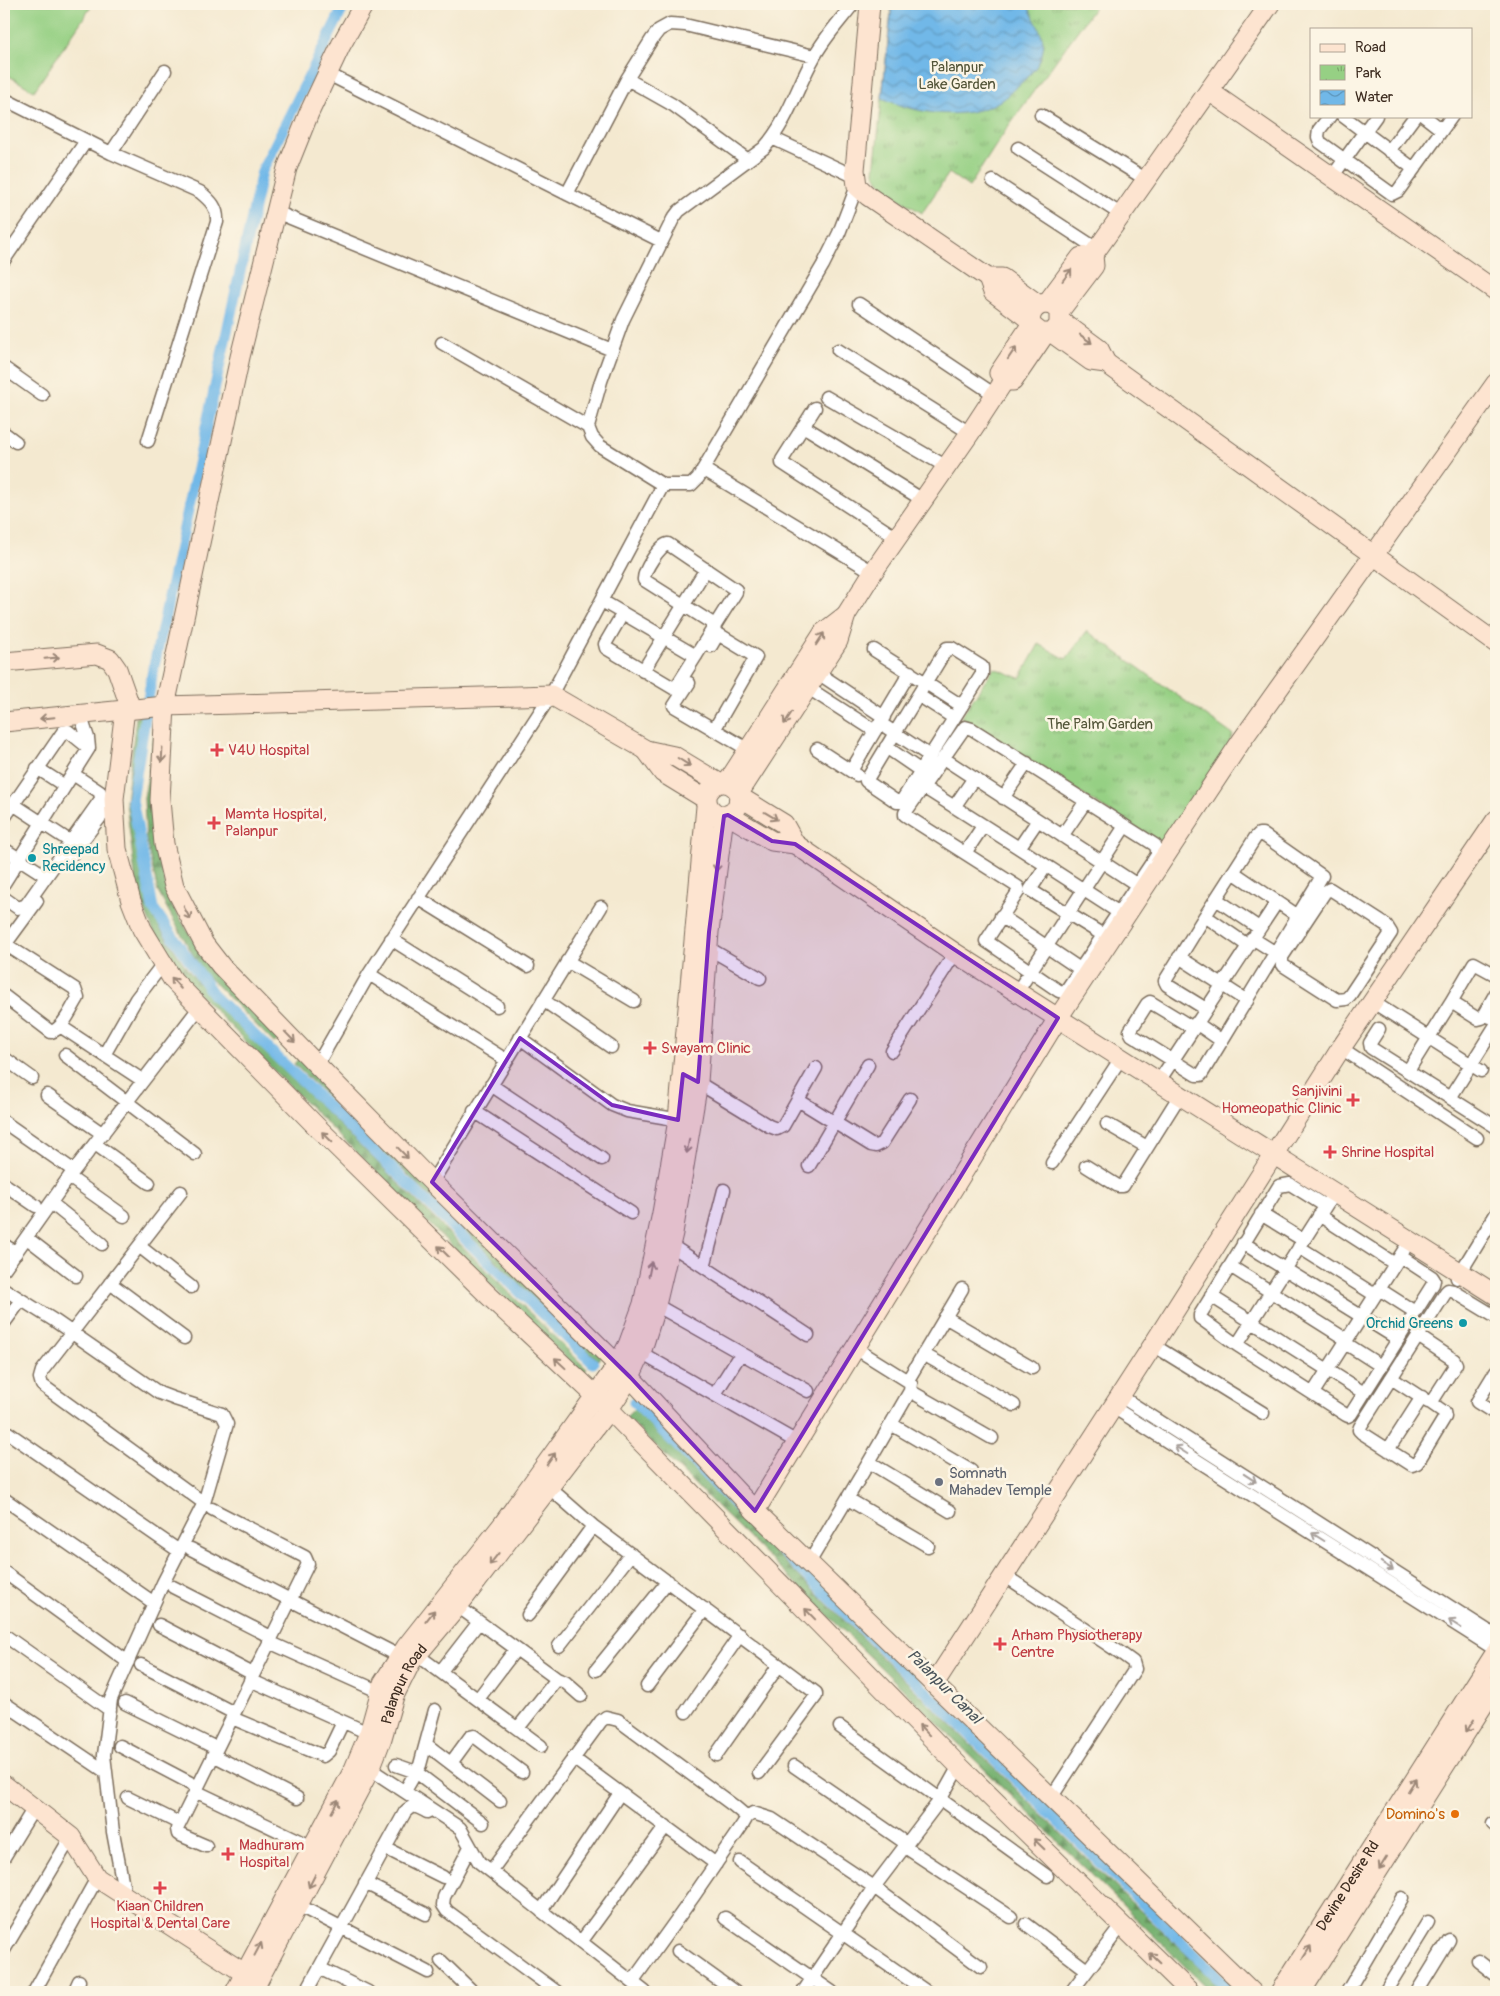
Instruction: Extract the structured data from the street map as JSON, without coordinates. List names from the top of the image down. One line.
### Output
{"streets":{"street":["Palanpur Road","Devine Desire Rd"]},"water":["Palanpur Canal"],"parks":["Palanpur Lake Garden","The Palm Garden"],"places":{"health":["V4U Hospital","Mamta Hospital, Palanpur","Swayam Clinic","Sanjivini Homeopathic Clinic","Shrine Hospital","Arham Physiotherapy Centre","Madhuram Hospital","Kiaan Children Hospital & Dental Care"],"other":["Shreepad Recidency","Orchid Greens","Somnath Mahadev Temple","Domino's"]},"legend":["Road","Park","Water"]}
